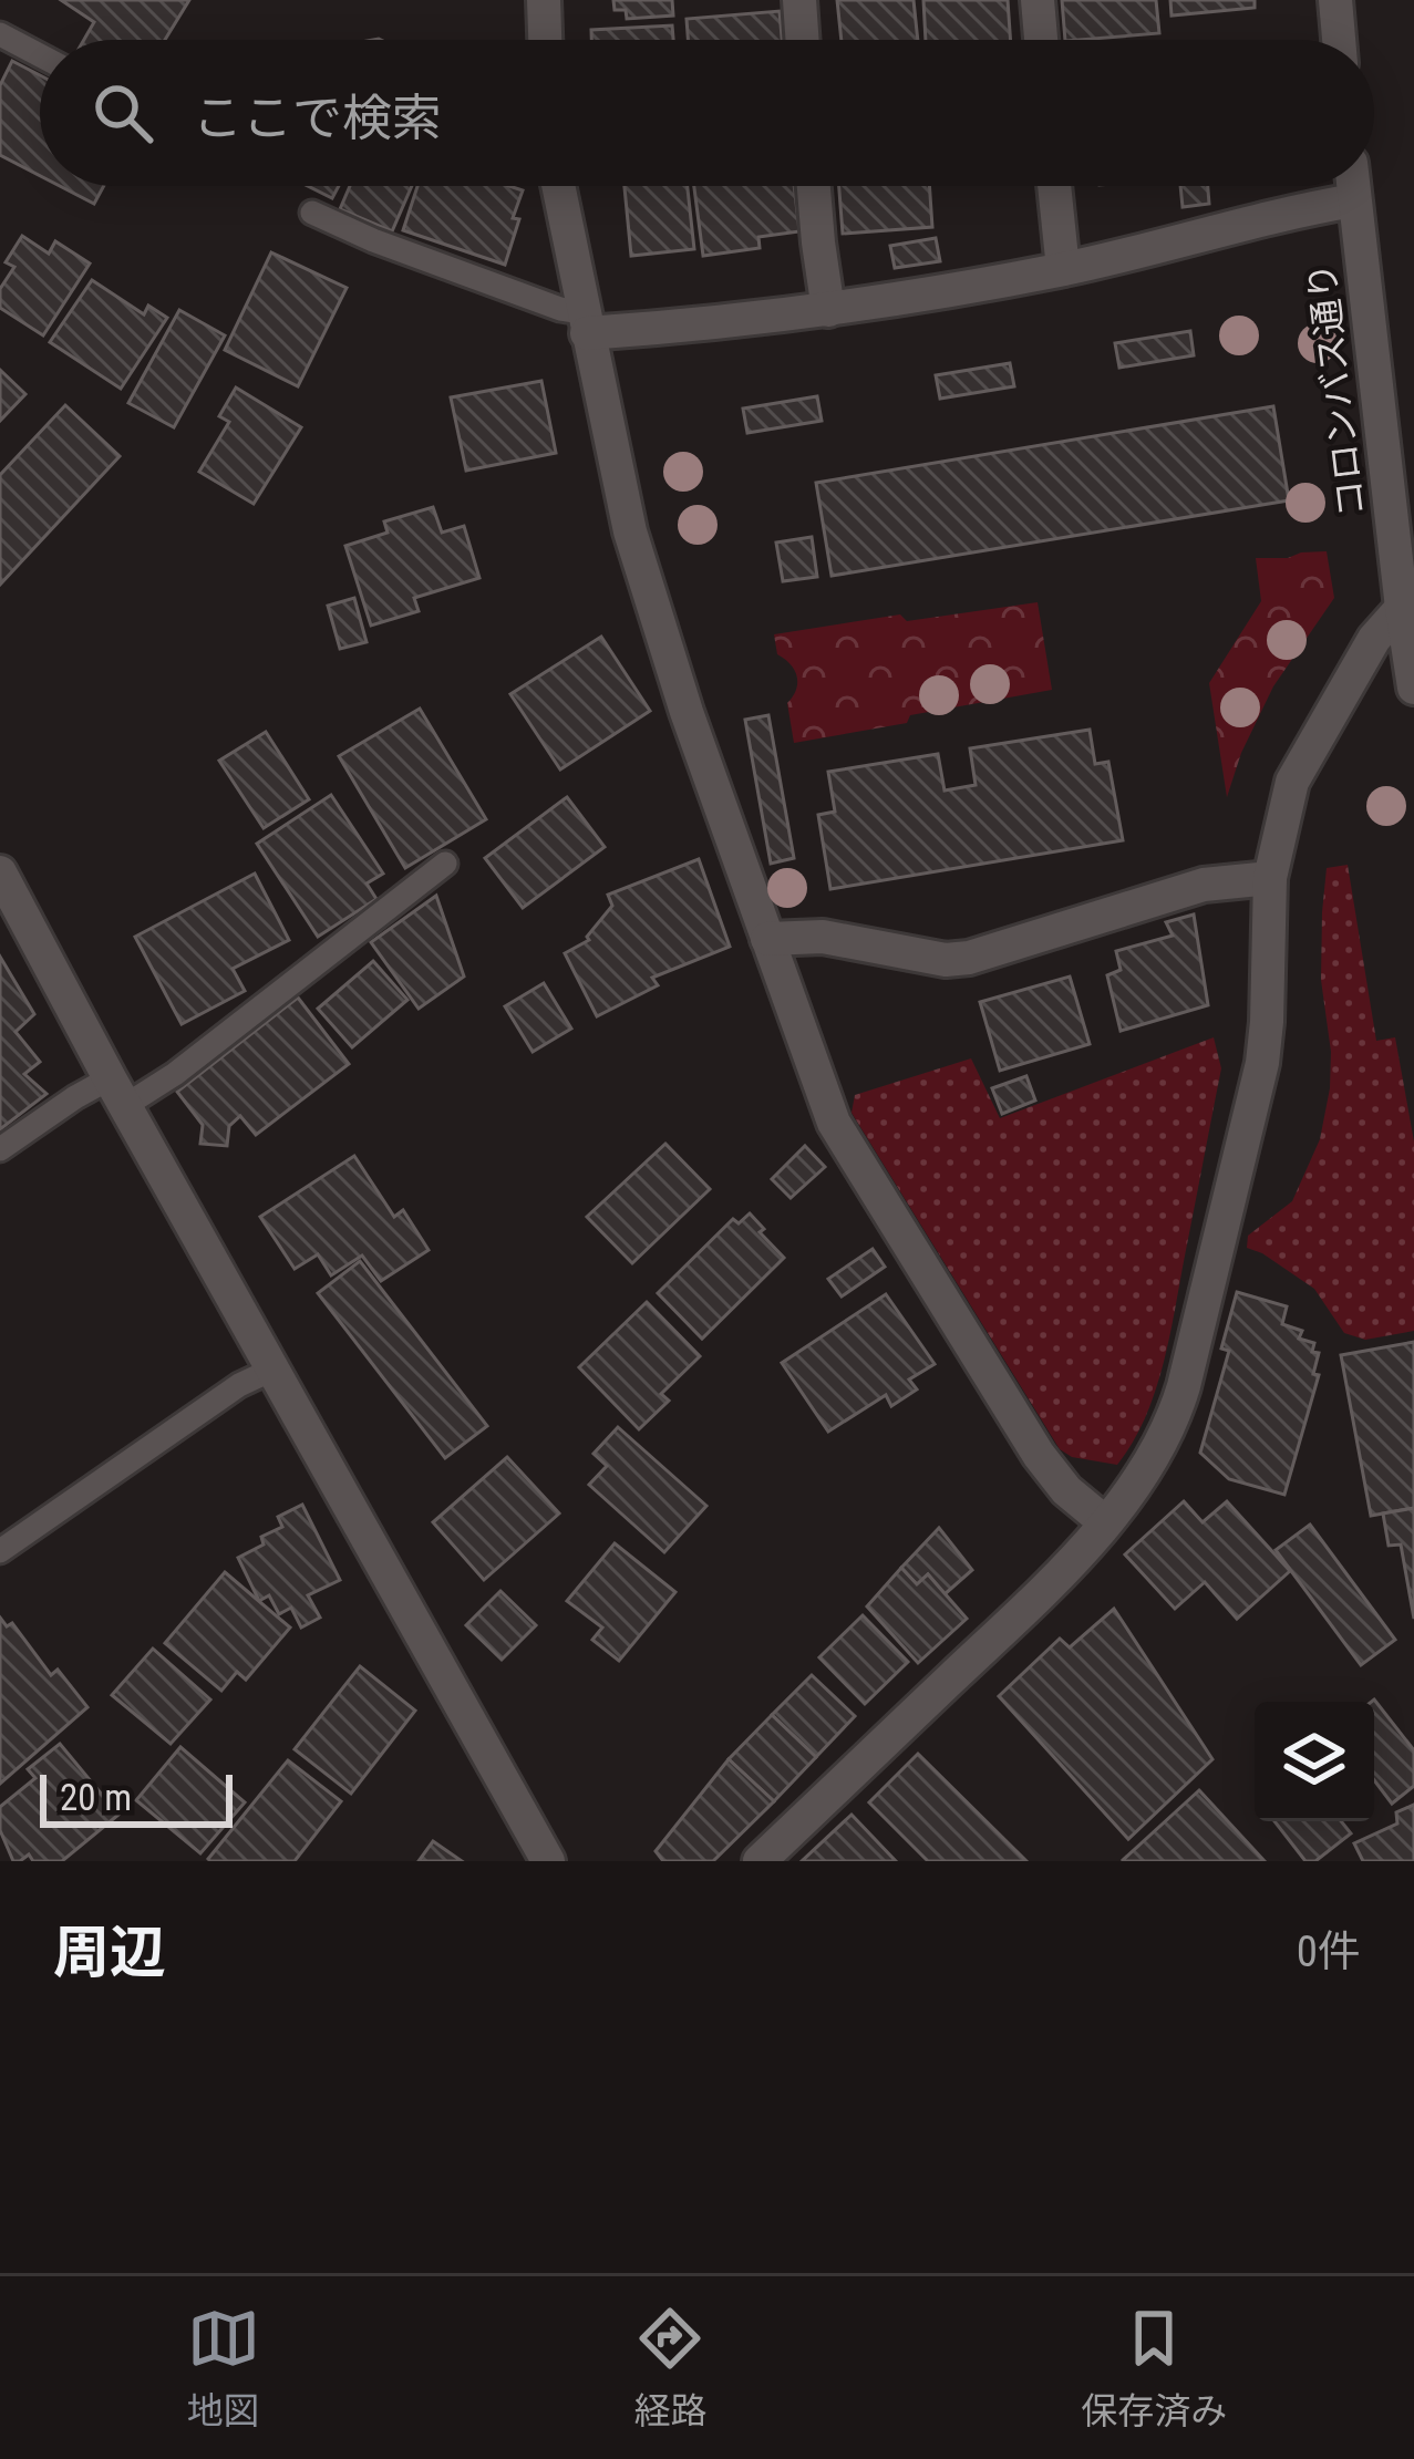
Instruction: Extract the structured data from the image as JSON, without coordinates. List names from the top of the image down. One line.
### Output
{"streets":{"street":["コロンバス通り"]},"scale_bar":"20 m","page":{"search":"ここで検索","scale":"20 m","heading":["周辺","0件"],"nav":["地図","経路","保存済み"]}}
